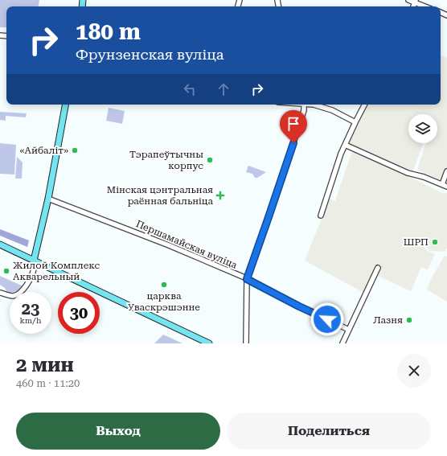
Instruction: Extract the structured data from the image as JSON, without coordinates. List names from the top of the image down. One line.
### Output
{"streets":{"street":["Першамайская вуліца"]},"places":{"other":["«Айбаліт»","Тэрапеўтычны корпус","ШРП","Жилой Комплекс Акварельный","царква Уваскрэшэнне","Лазня"],"health":["Мінская цэнтральная раённая бальніца"]},"page":{"turn":["180 m","Фрунзенская вуліца"],"speed":"23 km/h","limit":"30","heading":["2 мин","460 m · 11:20"],"buttons":["Выход","Поделиться"]}}
